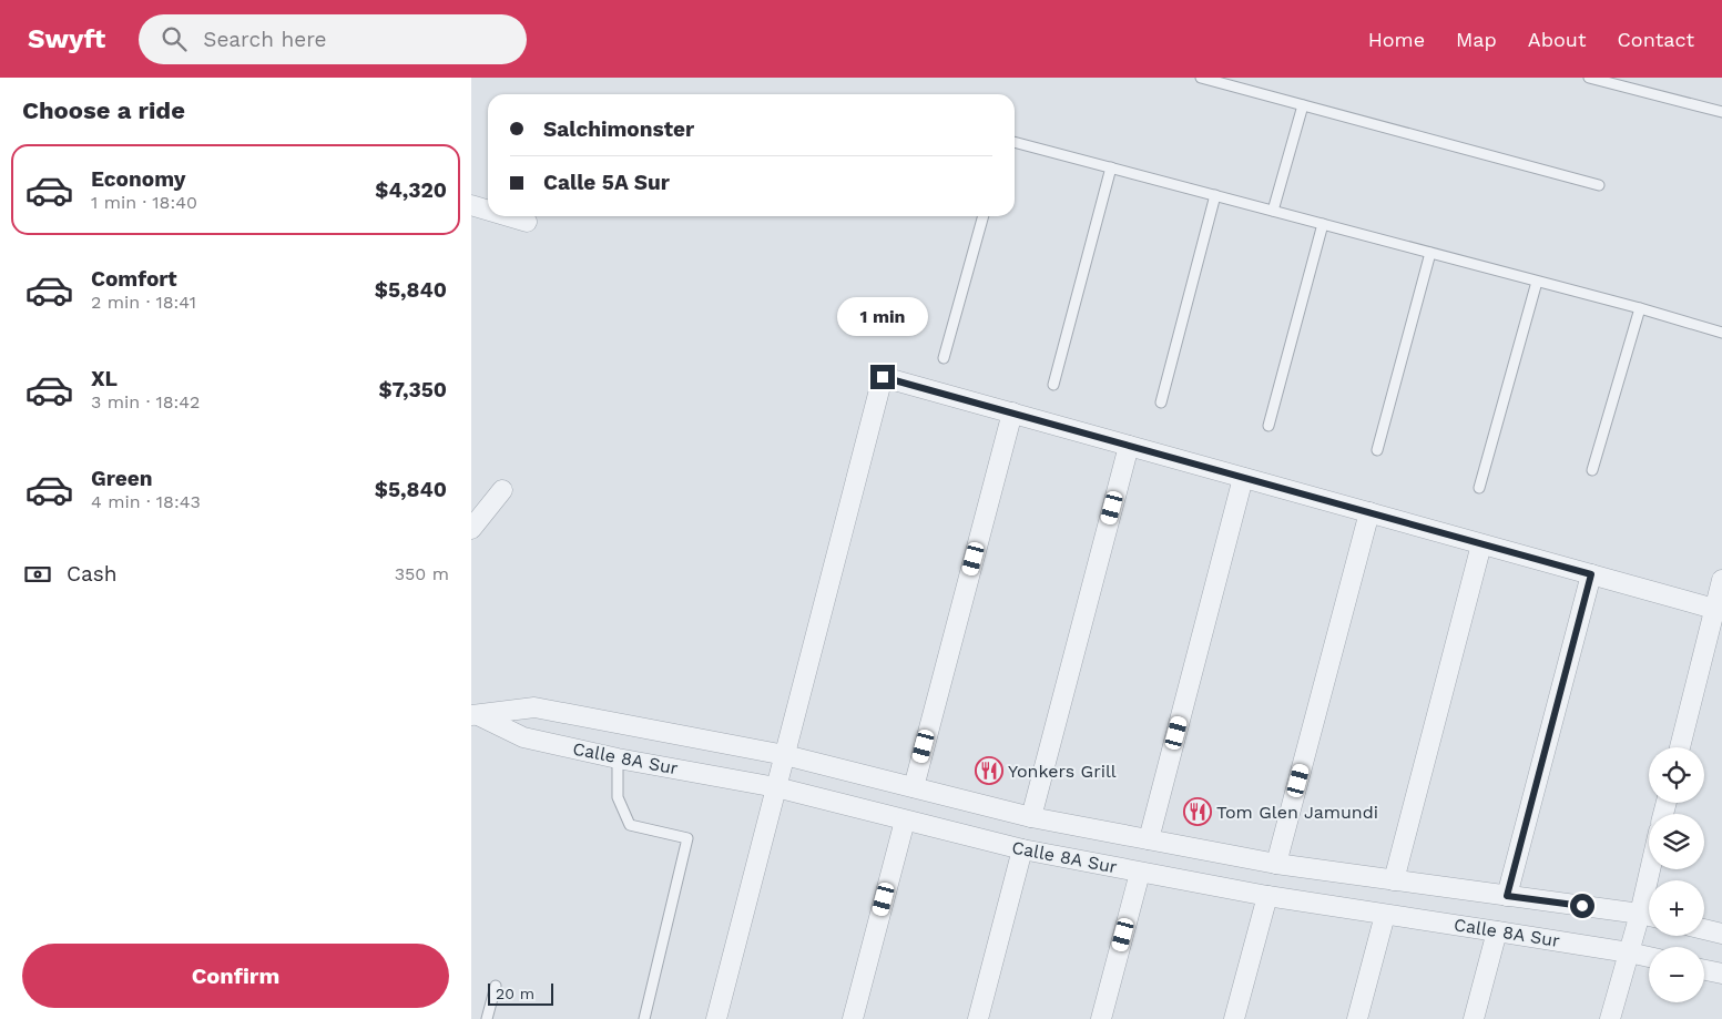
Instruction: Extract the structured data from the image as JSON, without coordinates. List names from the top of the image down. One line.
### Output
{"streets":{"street":["Calle 8A Sur"]},"places":{"restaurant":["Yonkers Grill","Tom Glen Jamundi"]},"scale_bar":"20 m","page":{"header":"Swyft","search":"Search here","nav":["Home","Map","About","Contact"],"heading":"Choose a ride","banner":["Salchimonster","Calle 5A Sur"],"list":[{"name":"Economy","note":"1 min · 18:40","value":"$4,320"},{"name":"Comfort","note":"2 min · 18:41","value":"$5,840"},{"name":"XL","note":"3 min · 18:42","value":"$7,350"},{"name":"Green","note":"4 min · 18:43","value":"$5,840"}],"bubble":"1 min","pay":["Cash","350 m"],"map_buttons":["+","−"],"buttons":"Confirm","scale":"20 m"}}
